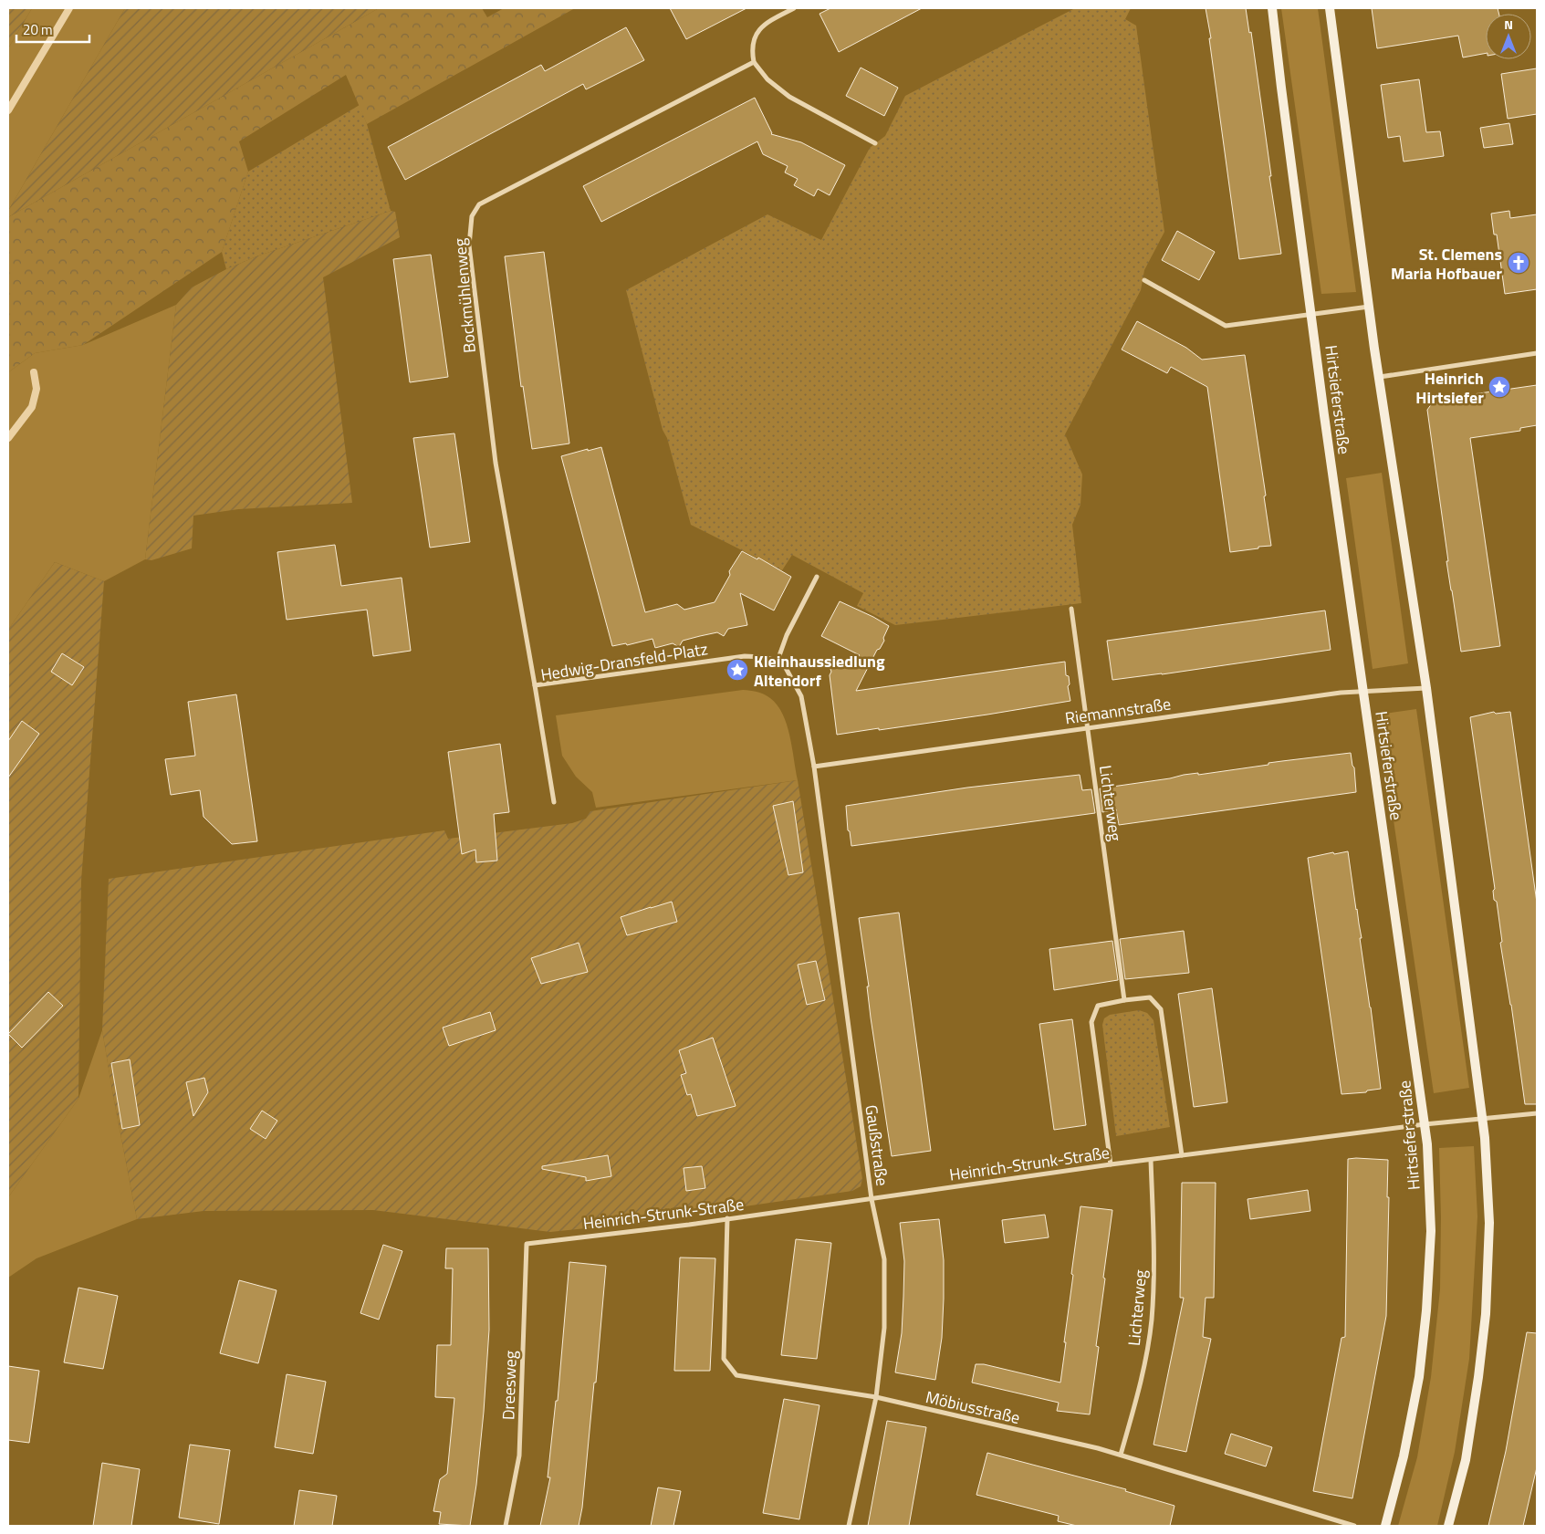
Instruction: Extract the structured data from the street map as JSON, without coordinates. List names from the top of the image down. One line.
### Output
{"streets":{"main road":["Hirtsieferstraße"],"street":["Bockmühlenweg","Hedwig-Dransfeld-Platz","Riemannstraße","Lichterweg","Gaußstraße","Heinrich-Strunk-Straße","Dreesweg","Möbiusstraße"]},"crossings":[["Bockmühlenweg","Hedwig-Dransfeld-Platz"],["Hirtsieferstraße","Riemannstraße"],["Hirtsieferstraße","Heinrich-Strunk-Straße"],["Riemannstraße","Lichterweg"],["Riemannstraße","Gaußstraße"],["Lichterweg","Heinrich-Strunk-Straße"],["Lichterweg","Möbiusstraße"],["Gaußstraße","Heinrich-Strunk-Straße"],["Gaußstraße","Möbiusstraße"],["Heinrich-Strunk-Straße","Dreesweg"],["Heinrich-Strunk-Straße","Möbiusstraße"]],"places":{"church":["St. Clemens Maria Hofbauer"],"place":["Heinrich Hirtsiefer","Kleinhaussiedlung Altendorf"]},"scale_bar":"20 m","north":"top"}
